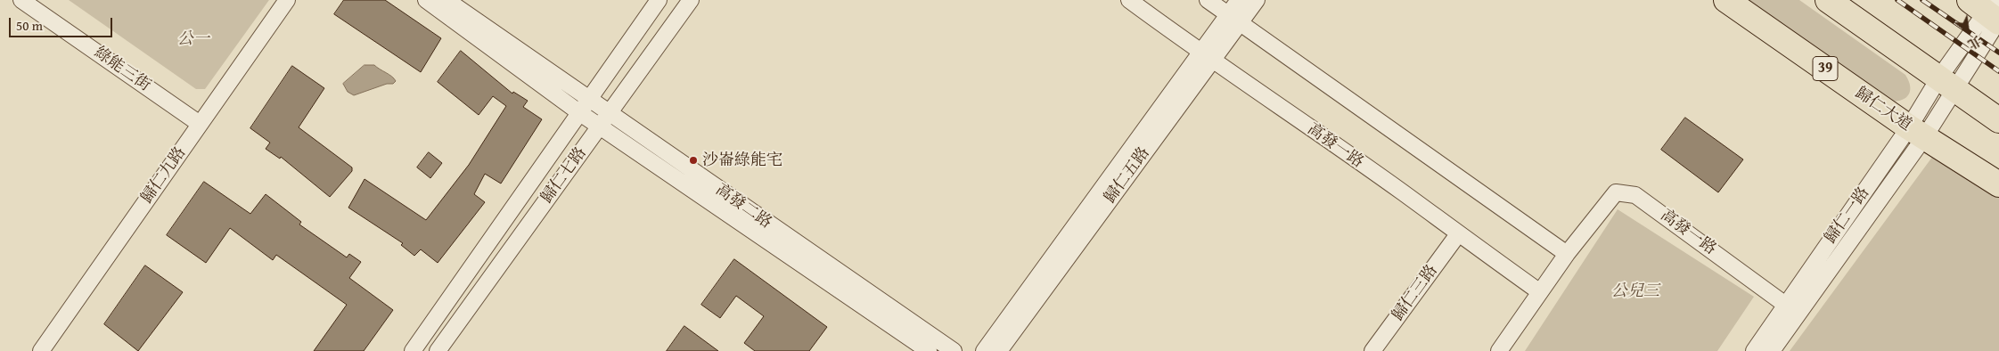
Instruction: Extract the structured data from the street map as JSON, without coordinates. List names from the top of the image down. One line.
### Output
{"streets":{"main road":["39","歸仁大道"],"street":["綠能三街","高發一路","歸仁九路","歸仁七路","歸仁五路","高發二路","歸仁一路","歸仁三路"]},"crossings":[["綠能三街","歸仁九路"],["歸仁大道","歸仁一路"],["高發一路","歸仁五路"],["高發一路","歸仁一路"],["高發一路","歸仁三路"],["歸仁七路","高發二路"]],"parks":["公一","公兒三"],"places":["沙崙綠能宅"],"scale_bar":"50 m","north":"bottom right"}
